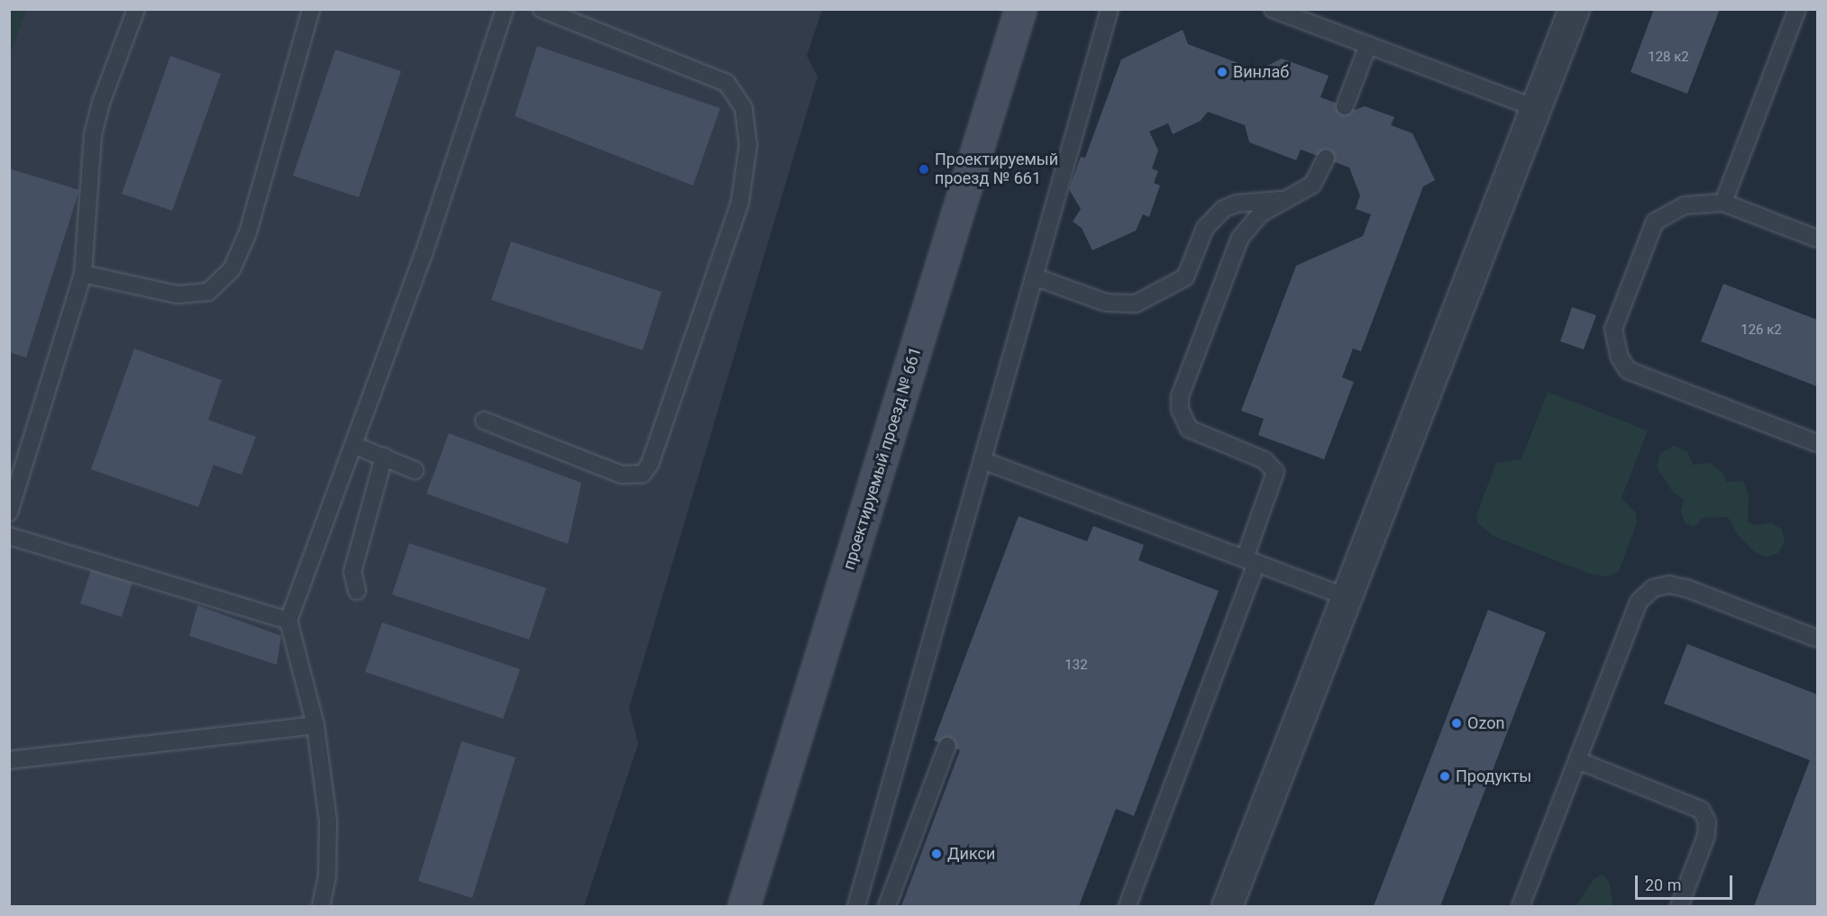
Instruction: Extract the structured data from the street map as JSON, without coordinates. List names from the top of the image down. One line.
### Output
{"streets":{"main road":["проектируемый проезд № 661"]},"places":["Винлаб","Проектируемый проезд № 661","Ozon","Продукты","Дикси"],"house_numbers":["128 к2","126 к2","132"],"scale_bar":"20 m"}
